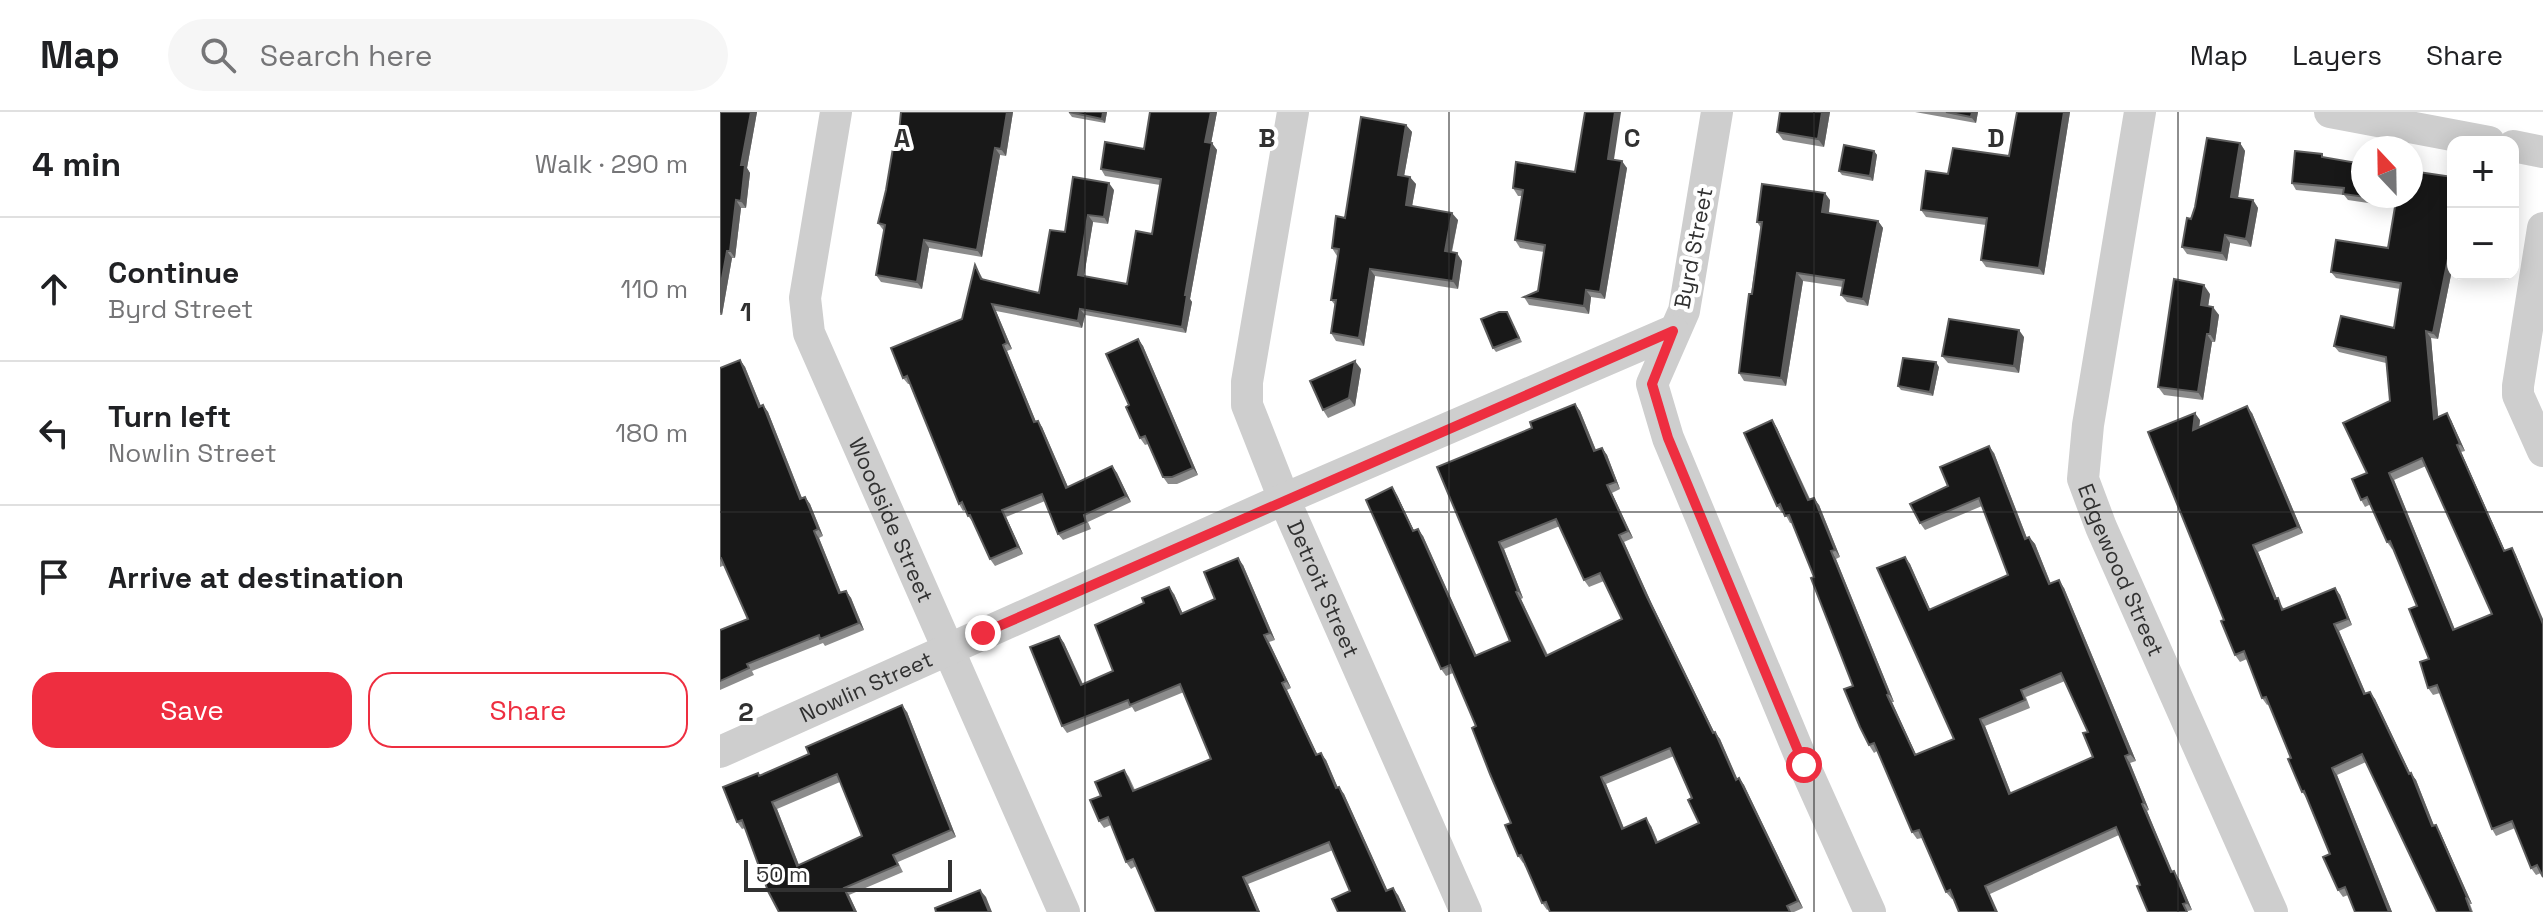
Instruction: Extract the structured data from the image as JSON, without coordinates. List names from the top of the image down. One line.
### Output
{"streets":{"street":["Byrd Street","Woodside Street","Edgewood Street","Detroit Street","Nowlin Street"]},"crossings":[["Byrd Street","Nowlin Street"],["Woodside Street","Nowlin Street"],["Detroit Street","Nowlin Street"]],"scale_bar":"50 m","north":"top","page":{"header":"Map","search":"Search here","nav":["Map","Layers","Share"],"heading":["4 min","Walk · 290 m"],"map_buttons":["+","−"],"list":[["Continue","Byrd Street","110 m"],["Turn left","Nowlin Street","180 m"],"Arrive at destination"],"buttons":["Save","Share"],"scale":"50 m"},"grid":{"columns":["A","B","C","D"],"rows":["1","2"]}}
